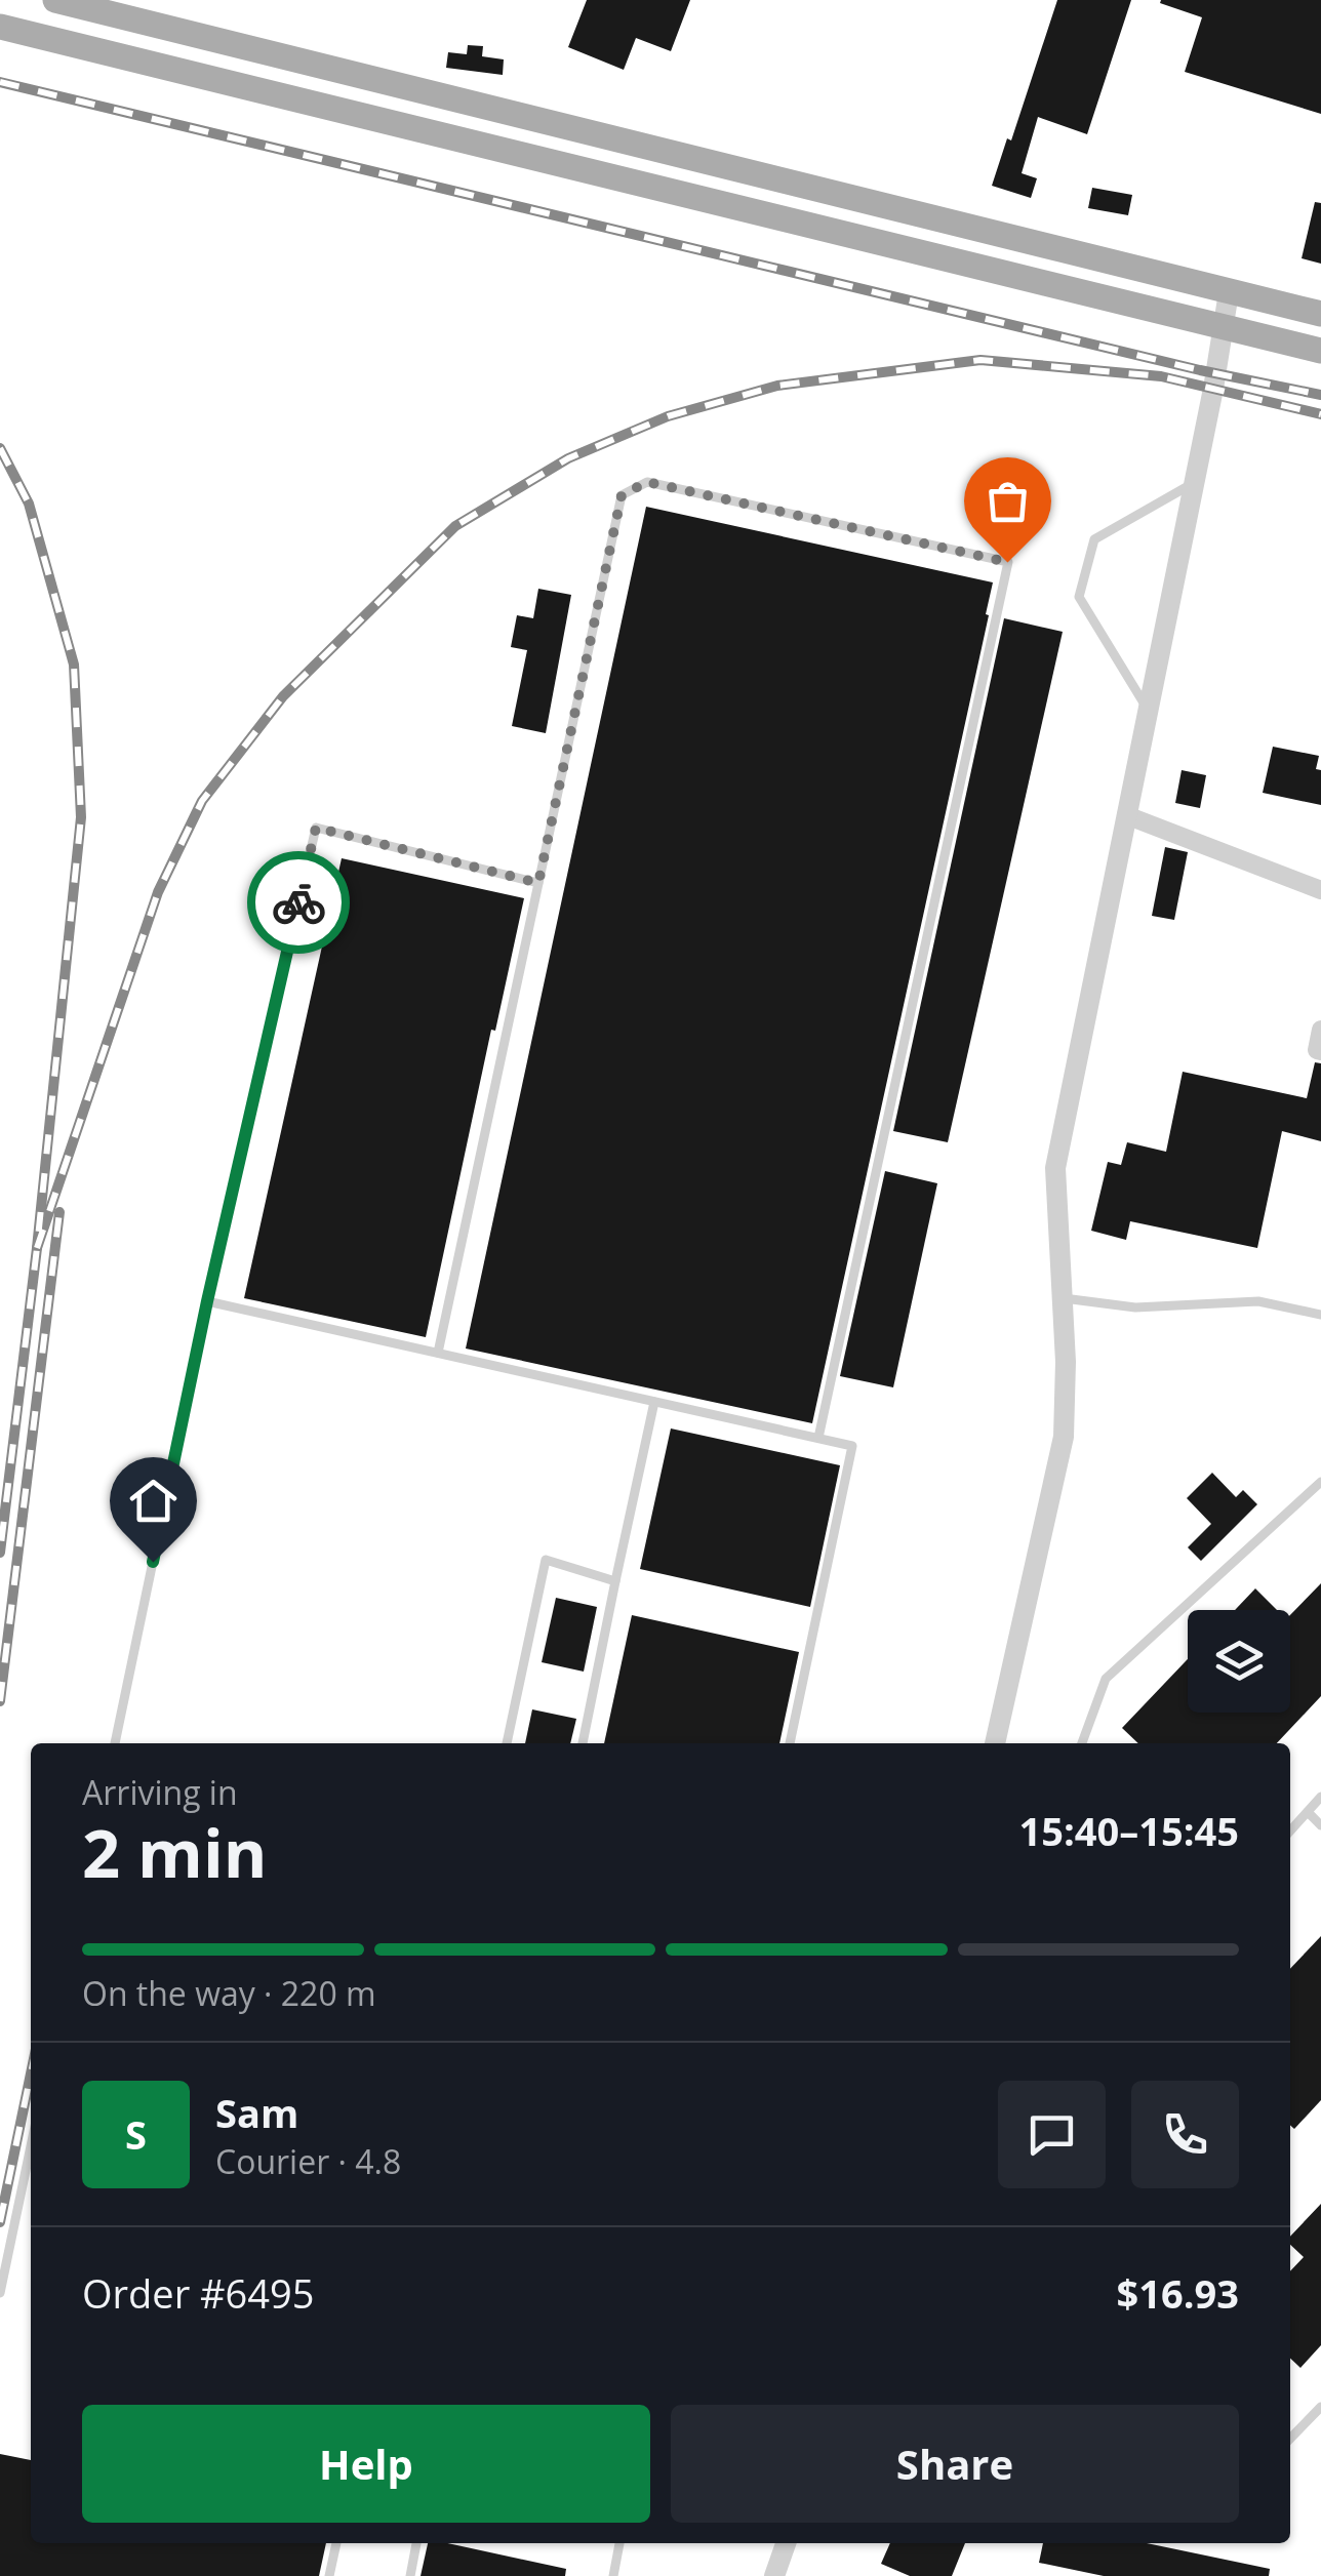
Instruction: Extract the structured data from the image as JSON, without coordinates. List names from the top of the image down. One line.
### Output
{"page":{"heading":["2 min","Arriving in","15:40–15:45"],"panel":["Sam","Courier · 4.8","Order #6495","$16.93"],"bar":"On the way · 220 m","round":"S","buttons":["Help","Share"]}}
